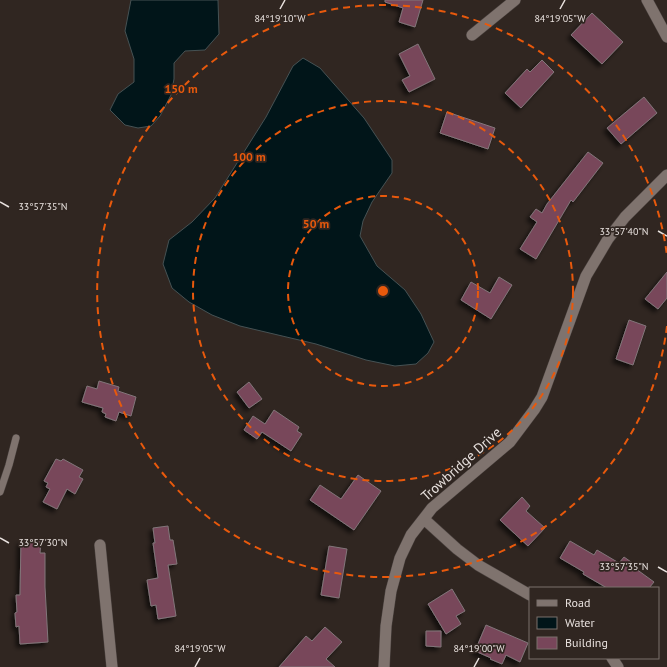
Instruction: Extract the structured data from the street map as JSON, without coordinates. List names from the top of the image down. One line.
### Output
{"streets":{"street":["Trowbridge Drive"]},"legend":["Road","Water","Building"],"coordinates":["84°19'10\"W","84°19'05\"W","33°57'35\"N","33°57'40\"N","33°57'30\"N","84°19'00\"W"],"rings":["150 m","100 m","50 m"]}
